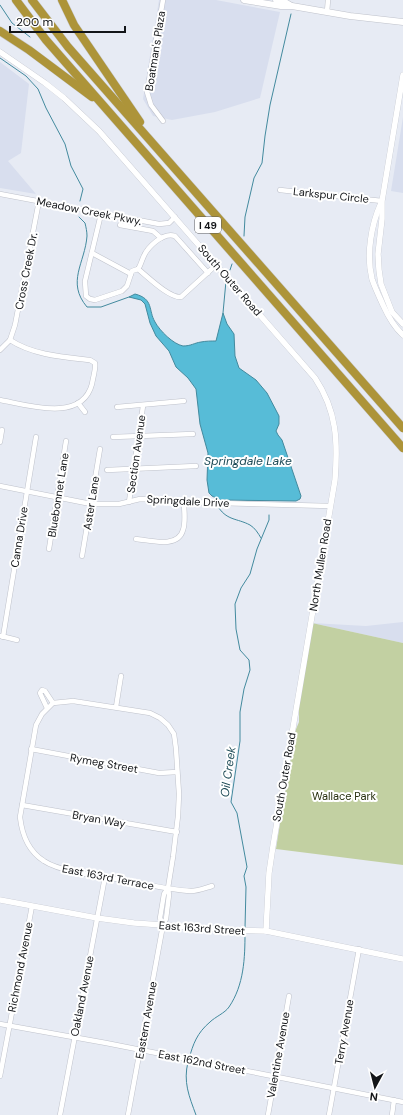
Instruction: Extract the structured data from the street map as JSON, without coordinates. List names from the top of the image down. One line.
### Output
{"streets":{"highway":["I 49"],"street":["Boatman's Plaza","Larkspur Circle","Meadow Creek Pkwy.","Cross Creek Dr.","South Outer Road","Section Avenue","Bluebonnet Lane","Springdale Drive","Aster Lane","Canna Drive","North Mullen Road","Rymeg Street","Bryan Way","East 163rd Terrace","East 163rd Street","Richmond Avenue","Oakland Avenue","Eastern Avenue","Terry Avenue","Valentine Avenue","East 162nd Street"]},"crossings":[["Meadow Creek Pkwy.","Cross Creek Dr."],["Meadow Creek Pkwy.","South Outer Road"],["South Outer Road","Springdale Drive"],["South Outer Road","North Mullen Road"],["South Outer Road","East 163rd Street"],["Section Avenue","Springdale Drive"],["Bluebonnet Lane","Springdale Drive"],["Springdale Drive","Aster Lane"],["Springdale Drive","Canna Drive"],["Springdale Drive","North Mullen Road"],["Rymeg Street","Eastern Avenue"],["Bryan Way","East 163rd Terrace"],["Bryan Way","Eastern Avenue"],["East 163rd Terrace","Oakland Avenue"],["East 163rd Terrace","Eastern Avenue"],["East 163rd Street","Richmond Avenue"],["East 163rd Street","Oakland Avenue"],["East 163rd Street","Eastern Avenue"],["East 163rd Street","Terry Avenue"],["Richmond Avenue","East 162nd Street"],["Oakland Avenue","East 162nd Street"],["Eastern Avenue","East 162nd Street"],["Terry Avenue","East 162nd Street"],["Valentine Avenue","East 162nd Street"]],"water":["Springdale Lake","Oil Creek"],"parks":["Wallace Park"],"scale_bar":"200 m","north":"bottom"}
